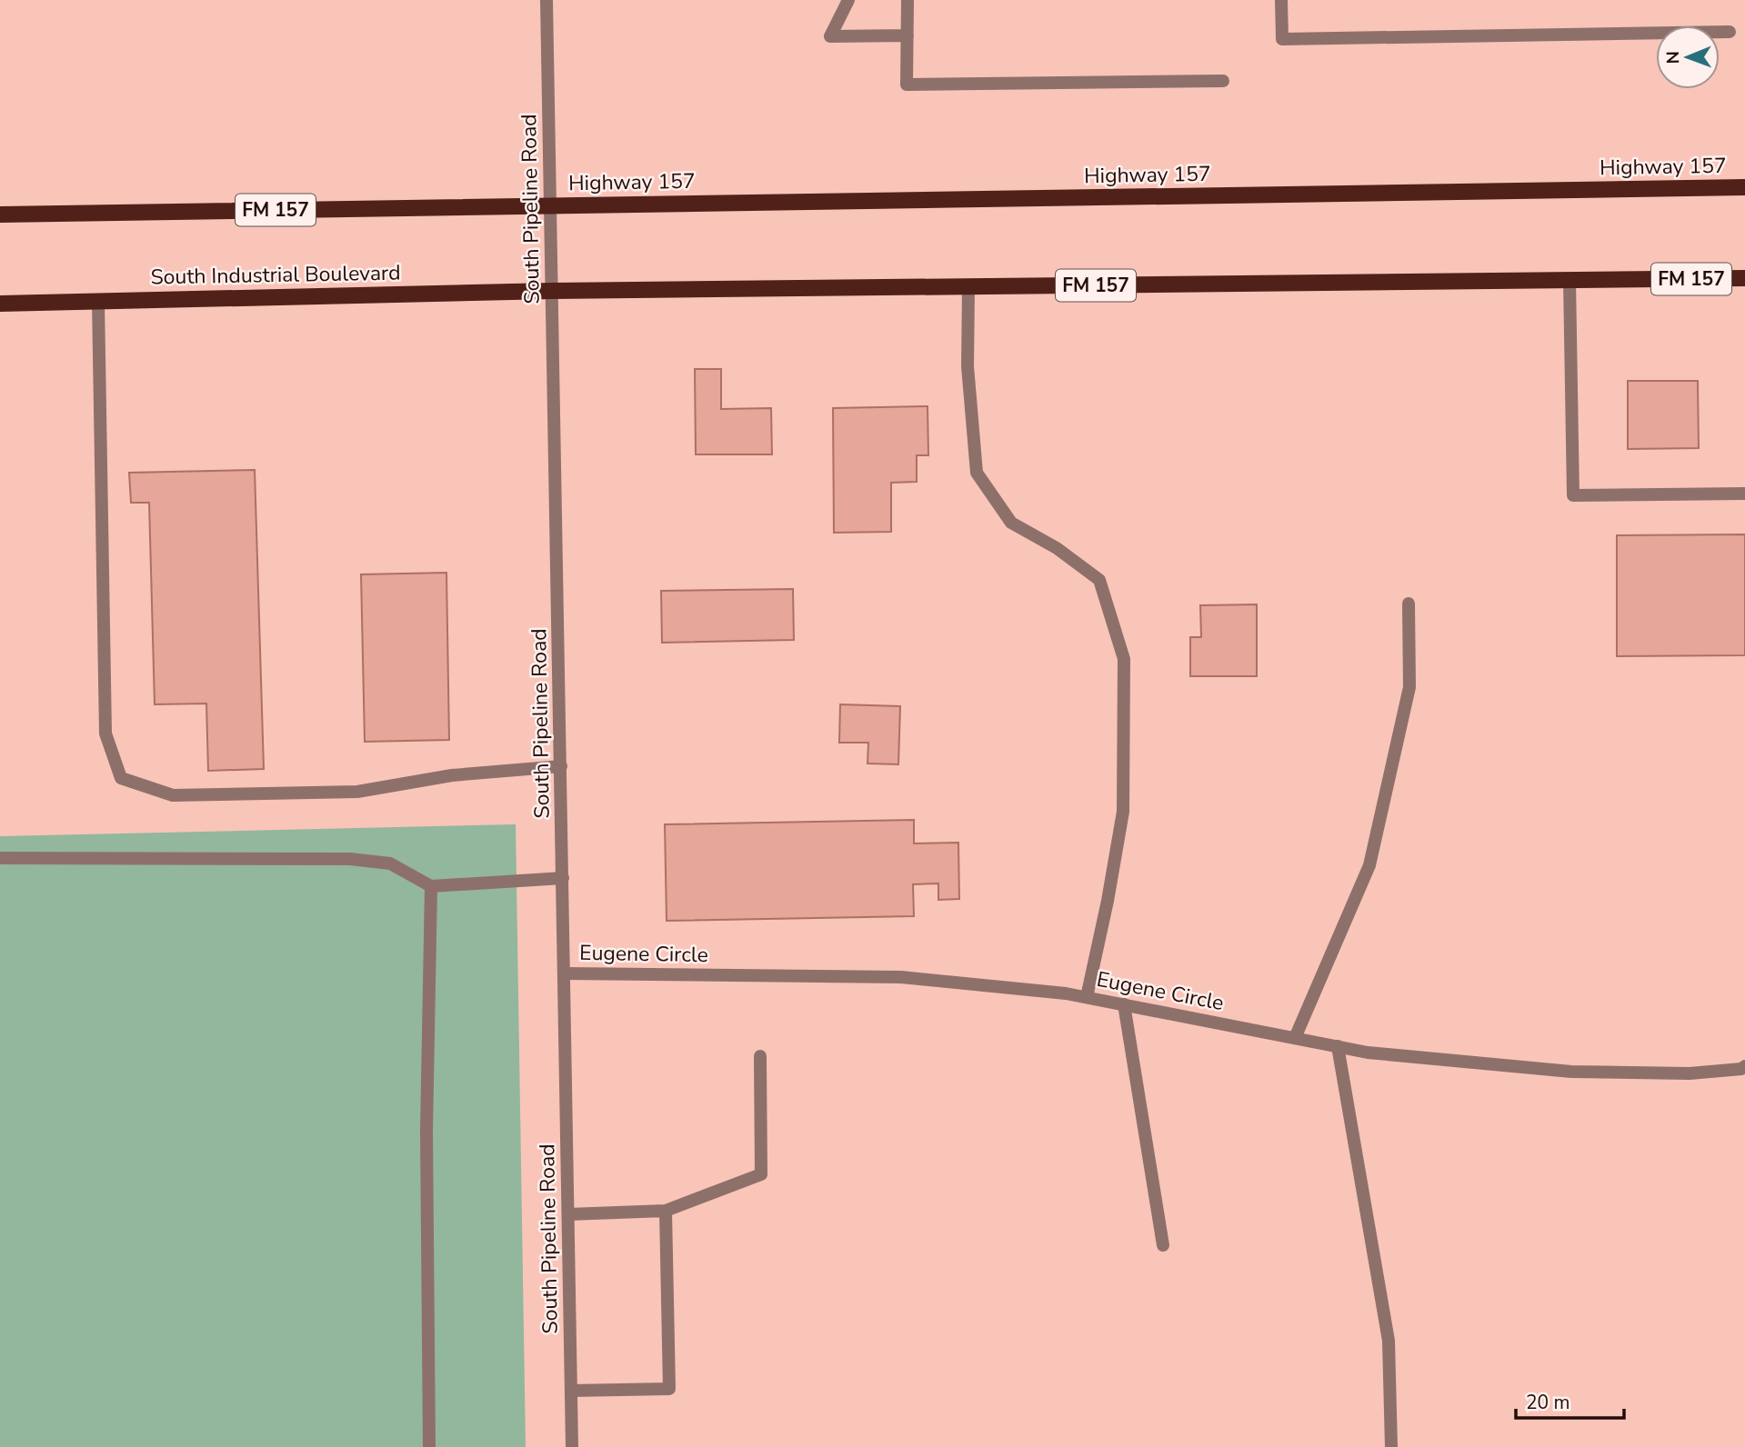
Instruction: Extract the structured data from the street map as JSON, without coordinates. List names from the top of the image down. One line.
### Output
{"streets":{"main road":["Highway 157","FM 157","South Industrial Boulevard"],"street":["South Pipeline Road","Eugene Circle"]},"crossings":[["Highway 157","South Pipeline Road"],["Highway 157","FM 157"],["South Pipeline Road","FM 157"],["South Pipeline Road","South Industrial Boulevard"],["South Pipeline Road","Eugene Circle"],["FM 157","South Industrial Boulevard"]],"scale_bar":"20 m","north":"left"}
